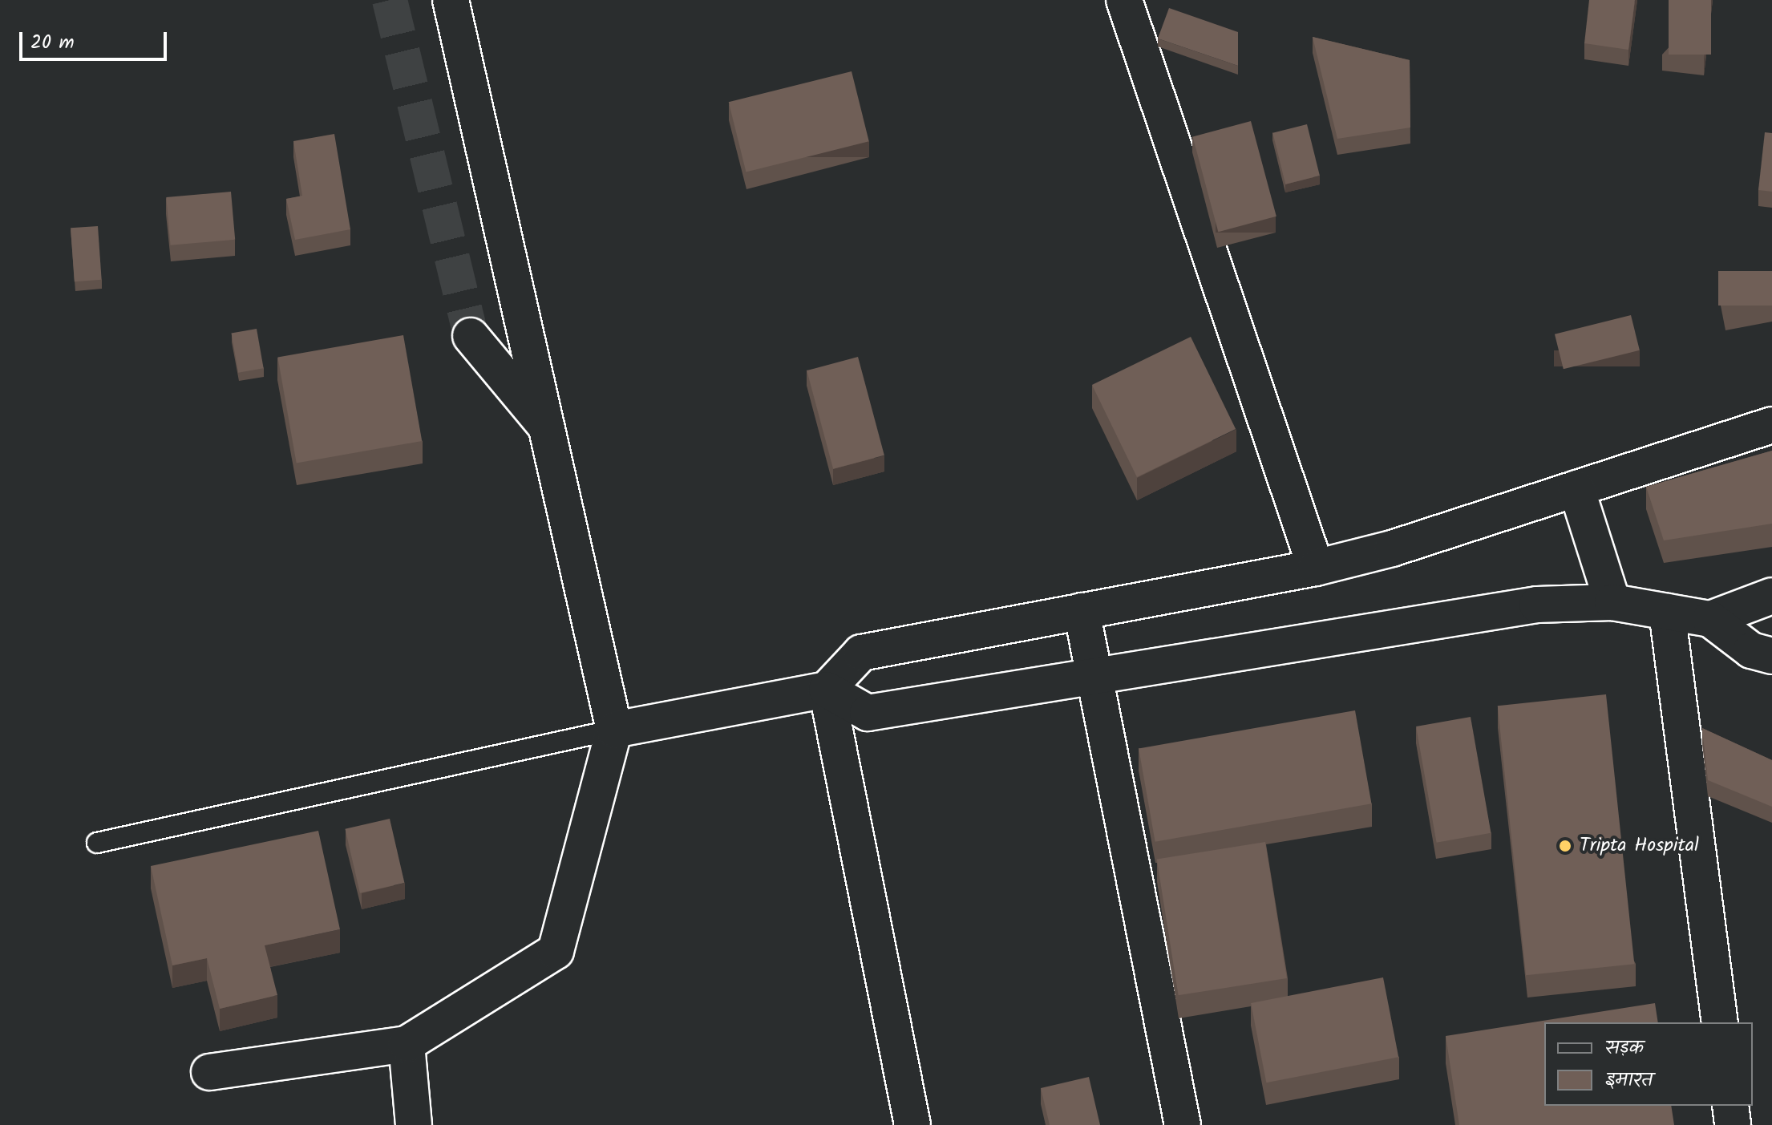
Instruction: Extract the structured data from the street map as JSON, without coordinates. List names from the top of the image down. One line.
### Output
{"places":["Tripta Hospital"],"legend":["सड़क","इमारत"],"scale_bar":"20 m"}
